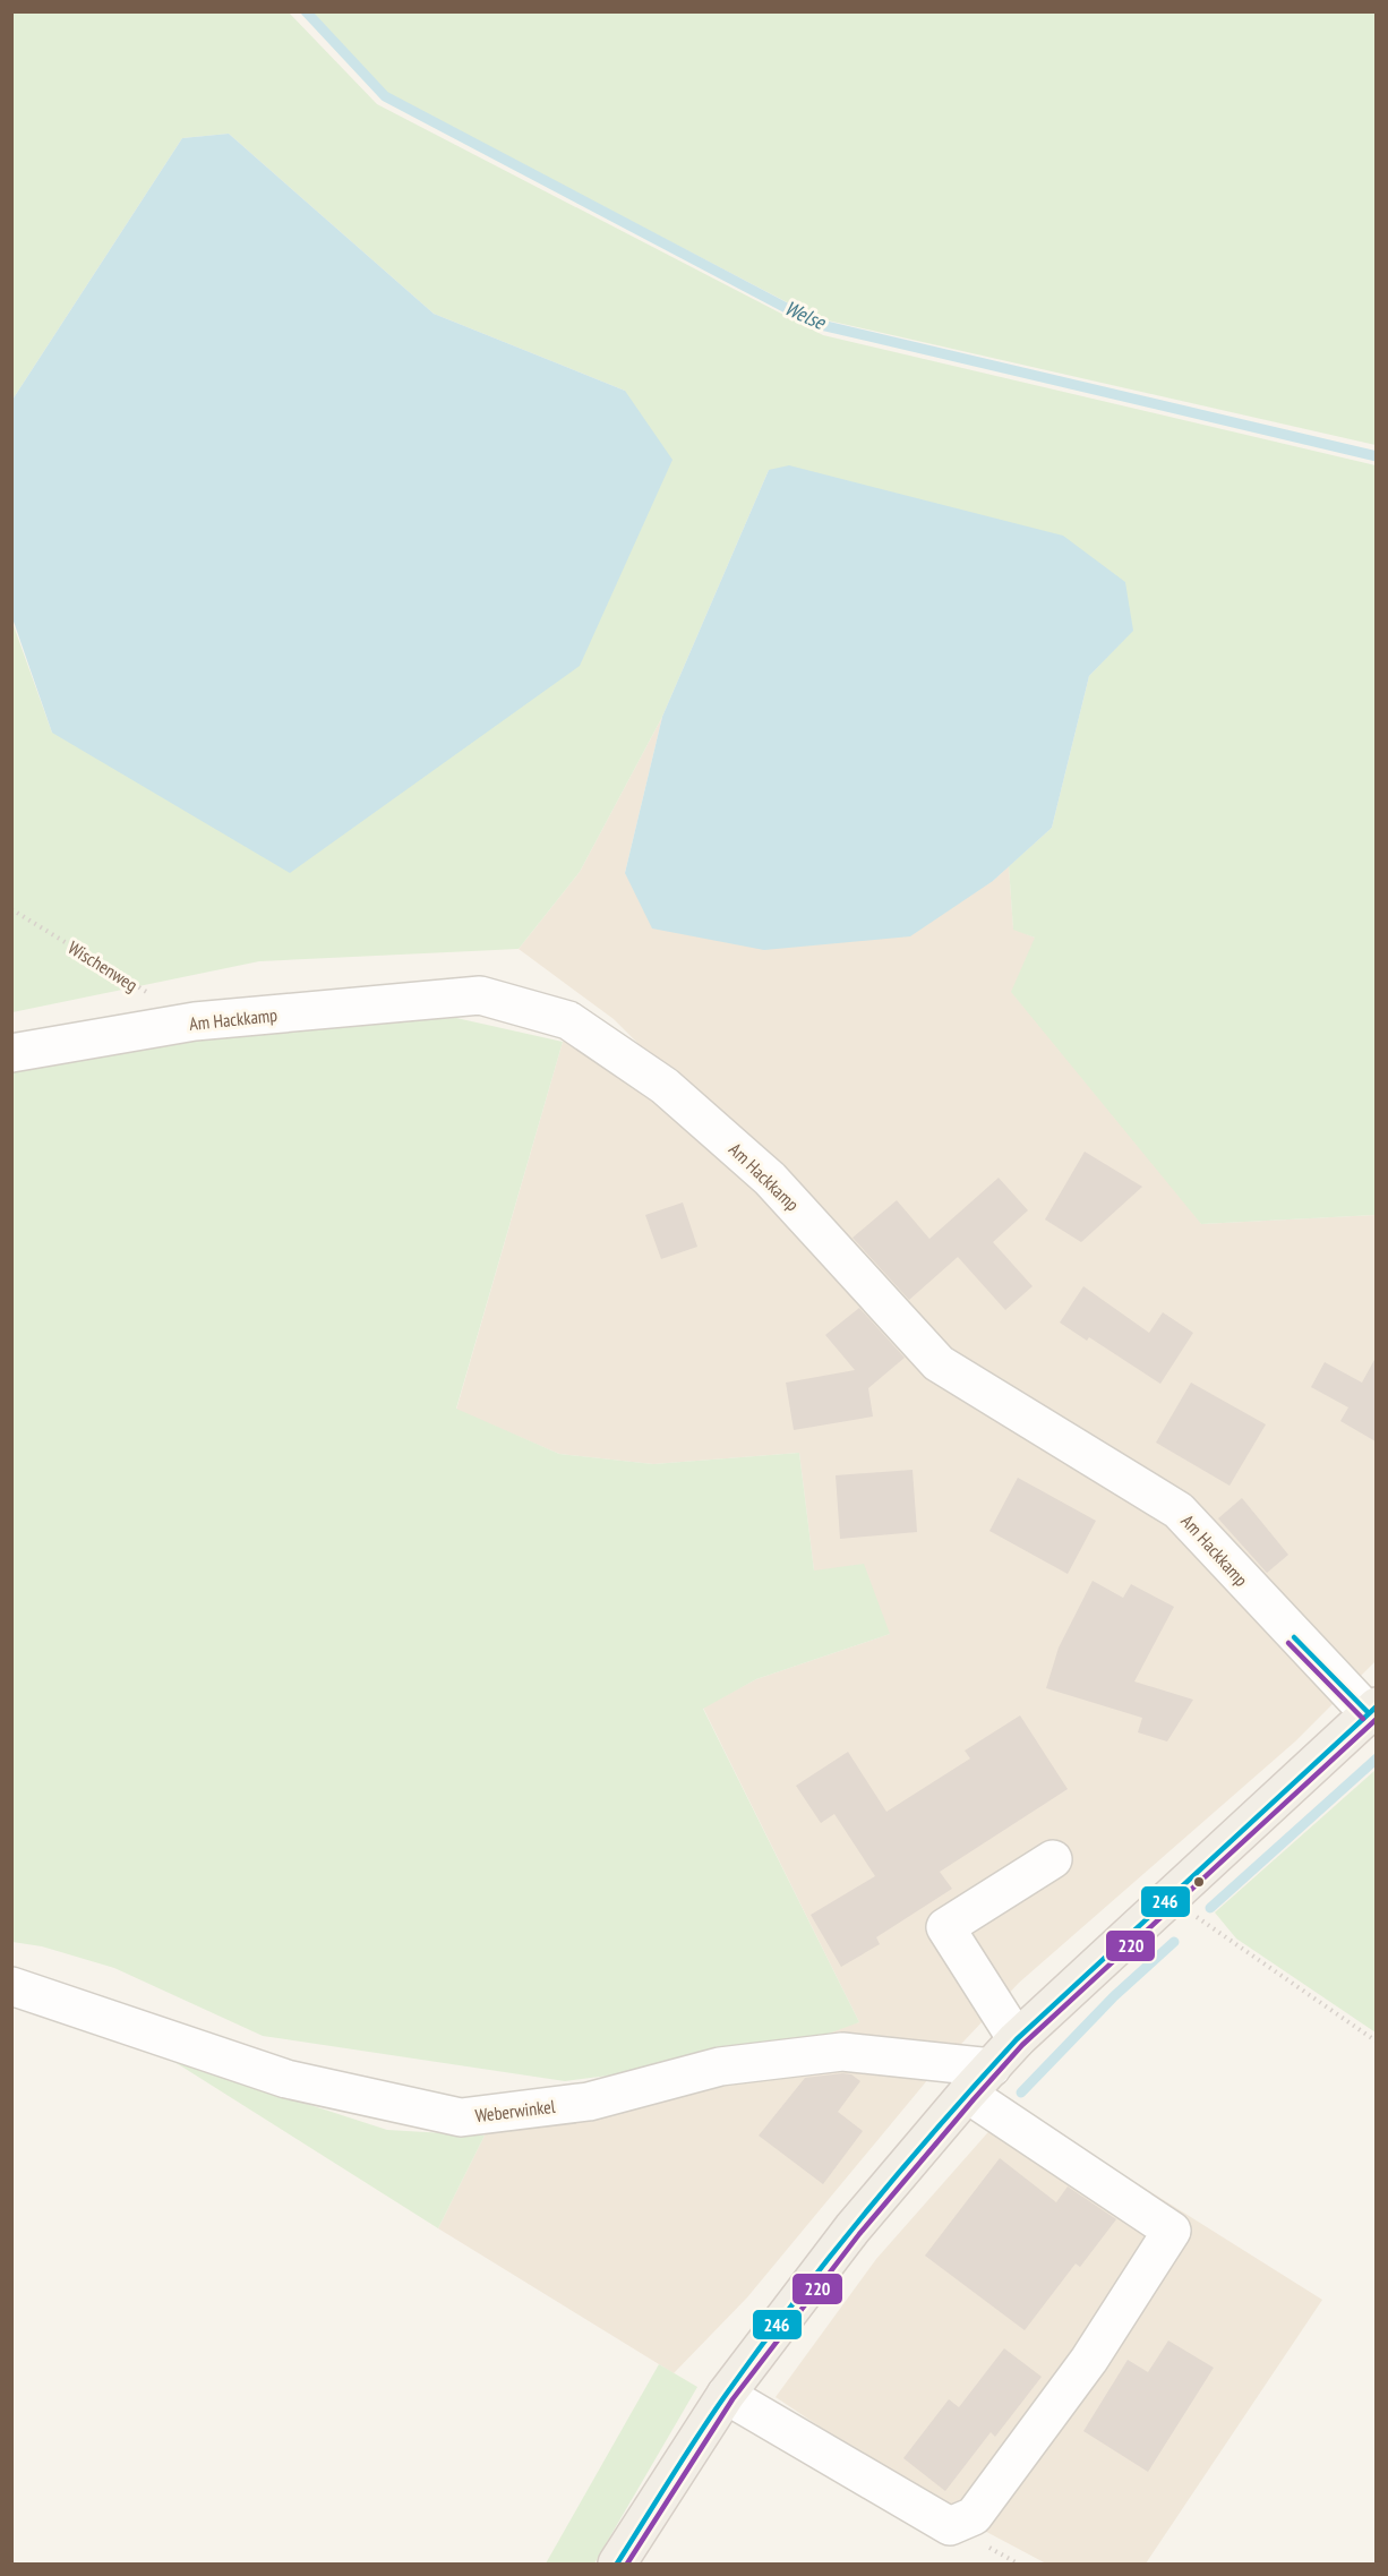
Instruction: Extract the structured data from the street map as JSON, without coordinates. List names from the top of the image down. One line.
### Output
{"streets":{"street":["Am Hackkamp","Weberwinkel"],"path":["Wischenweg"]},"water":["Welse"],"lines":["transit line 246","transit line 220"]}
